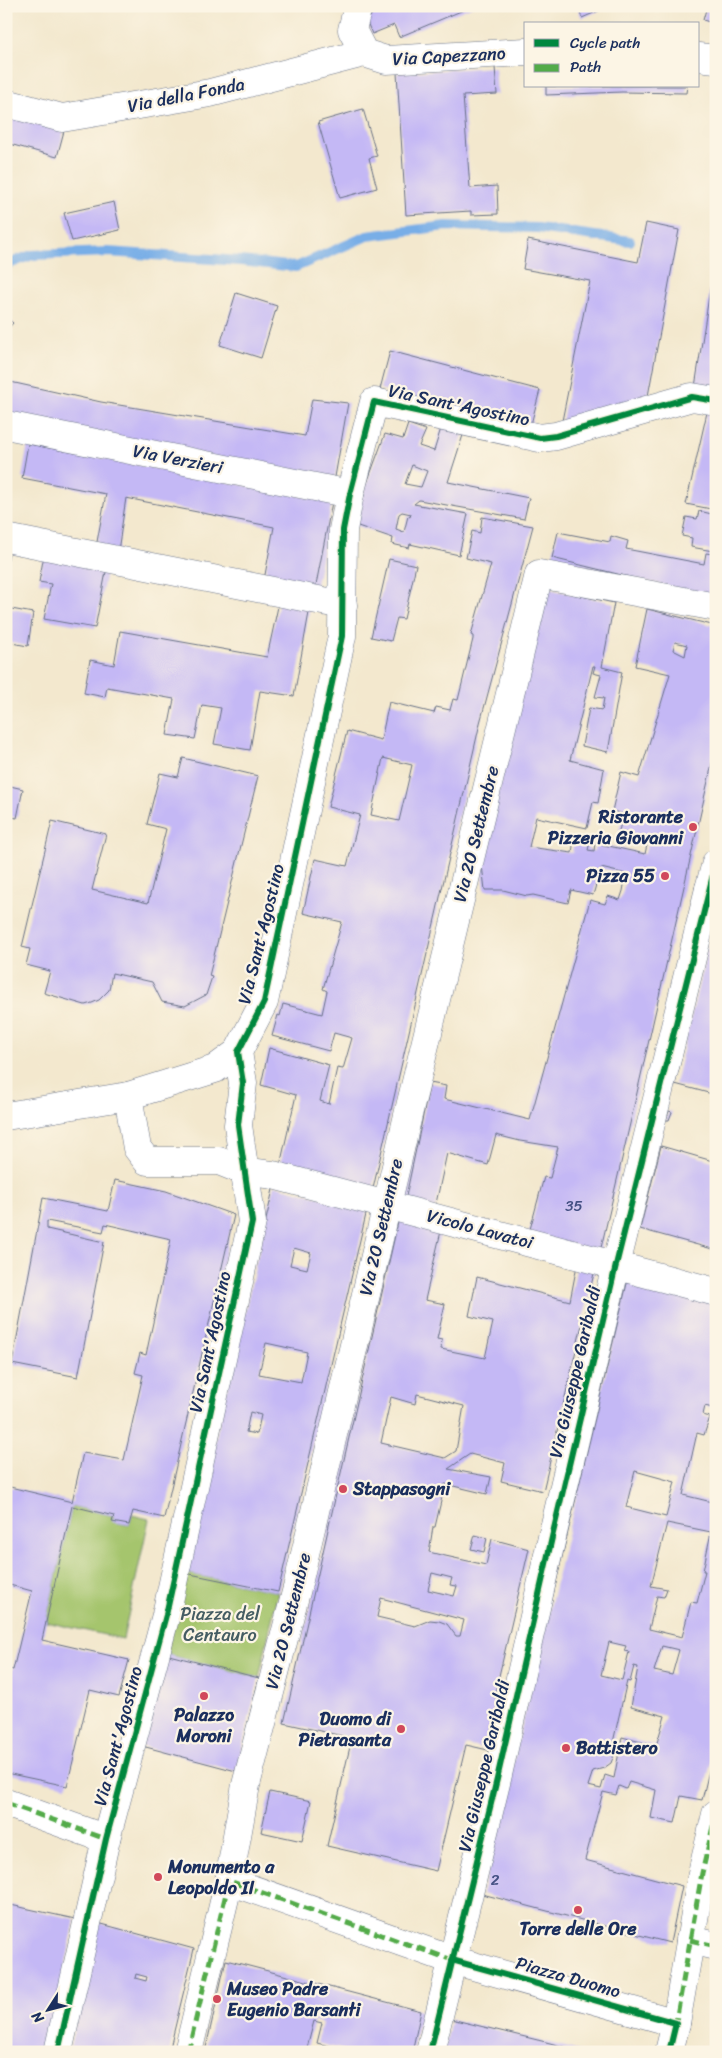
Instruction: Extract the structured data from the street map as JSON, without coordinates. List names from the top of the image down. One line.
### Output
{"streets":{"street":["Via Capezzano","Via della Fonda","Via Sant'Agostino","Via Verzieri","Via 20 Settembre","Vicolo Lavatoi","Via Giuseppe Garibaldi","Piazza Duomo"]},"crossings":[["Via Capezzano","Via della Fonda"],["Via Sant'Agostino","Via Verzieri"],["Via Sant'Agostino","Vicolo Lavatoi"],["Via 20 Settembre","Vicolo Lavatoi"],["Via 20 Settembre","Piazza Duomo"],["Vicolo Lavatoi","Via Giuseppe Garibaldi"],["Via Giuseppe Garibaldi","Piazza Duomo"]],"parks":["Piazza del Centauro"],"places":["Ristorante Pizzeria Giovanni","Pizza 55","Stappasogni","Palazzo Moroni","Duomo di Pietrasanta","Battistero","Monumento a Leopoldo II","Torre delle Ore","Museo Padre Eugenio Barsanti"],"house_numbers":["35","2"],"legend":["Cycle path","Path"],"north":"bottom left"}
